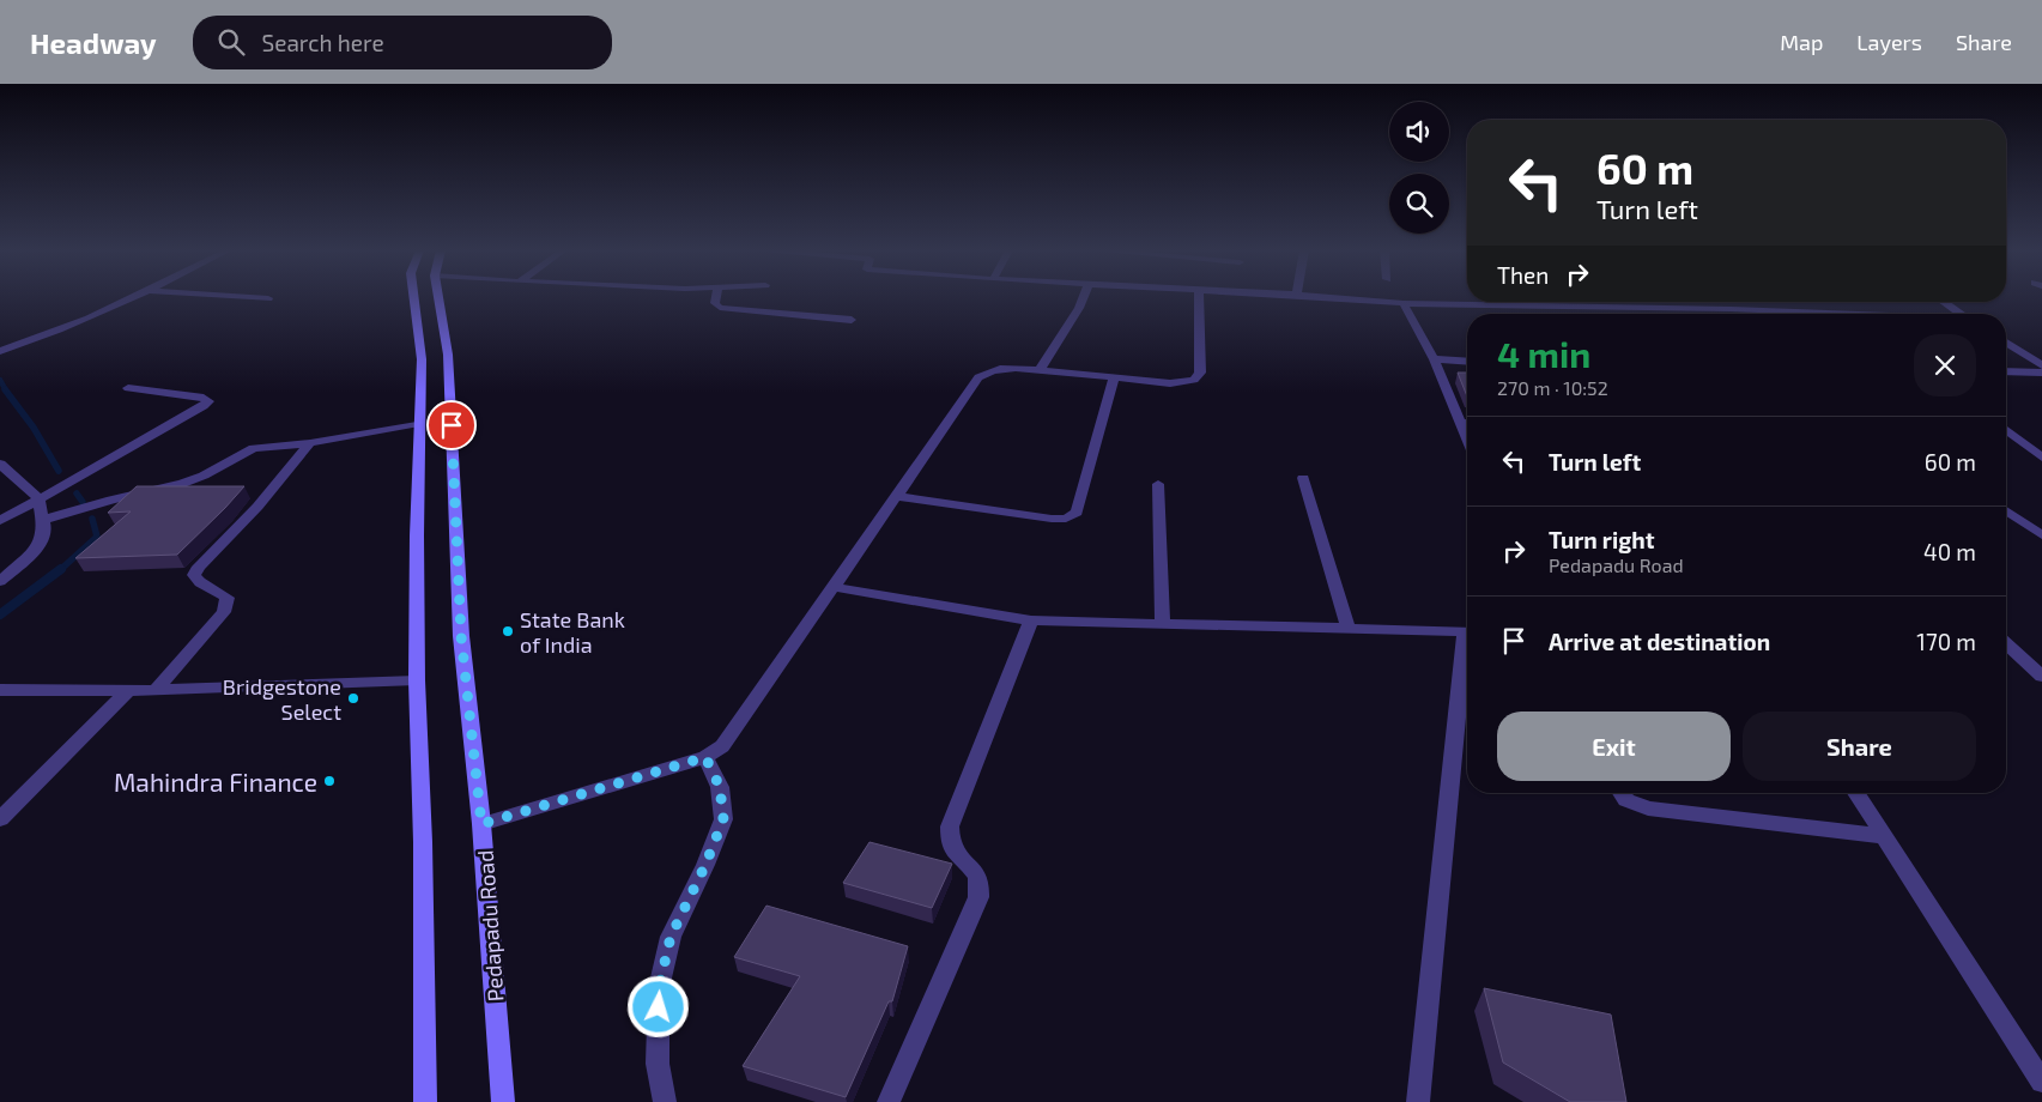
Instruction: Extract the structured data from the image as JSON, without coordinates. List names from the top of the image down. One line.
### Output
{"streets":{"main road":["Pedapadu Road"]},"places":["State Bank of India","Bridgestone Select","Mahindra Finance"],"page":{"header":"Headway","search":"Search here","nav":["Map","Layers","Share"],"turn":["60 m","Turn left"],"then":"Then","heading":["4 min","270 m · 10:52"],"list":[{"name":"Turn left","value":"60 m"},{"name":"Turn right","note":"Pedapadu Road","value":"40 m"},{"name":"Arrive at destination","value":"170 m"}],"buttons":["Exit","Share"]}}
